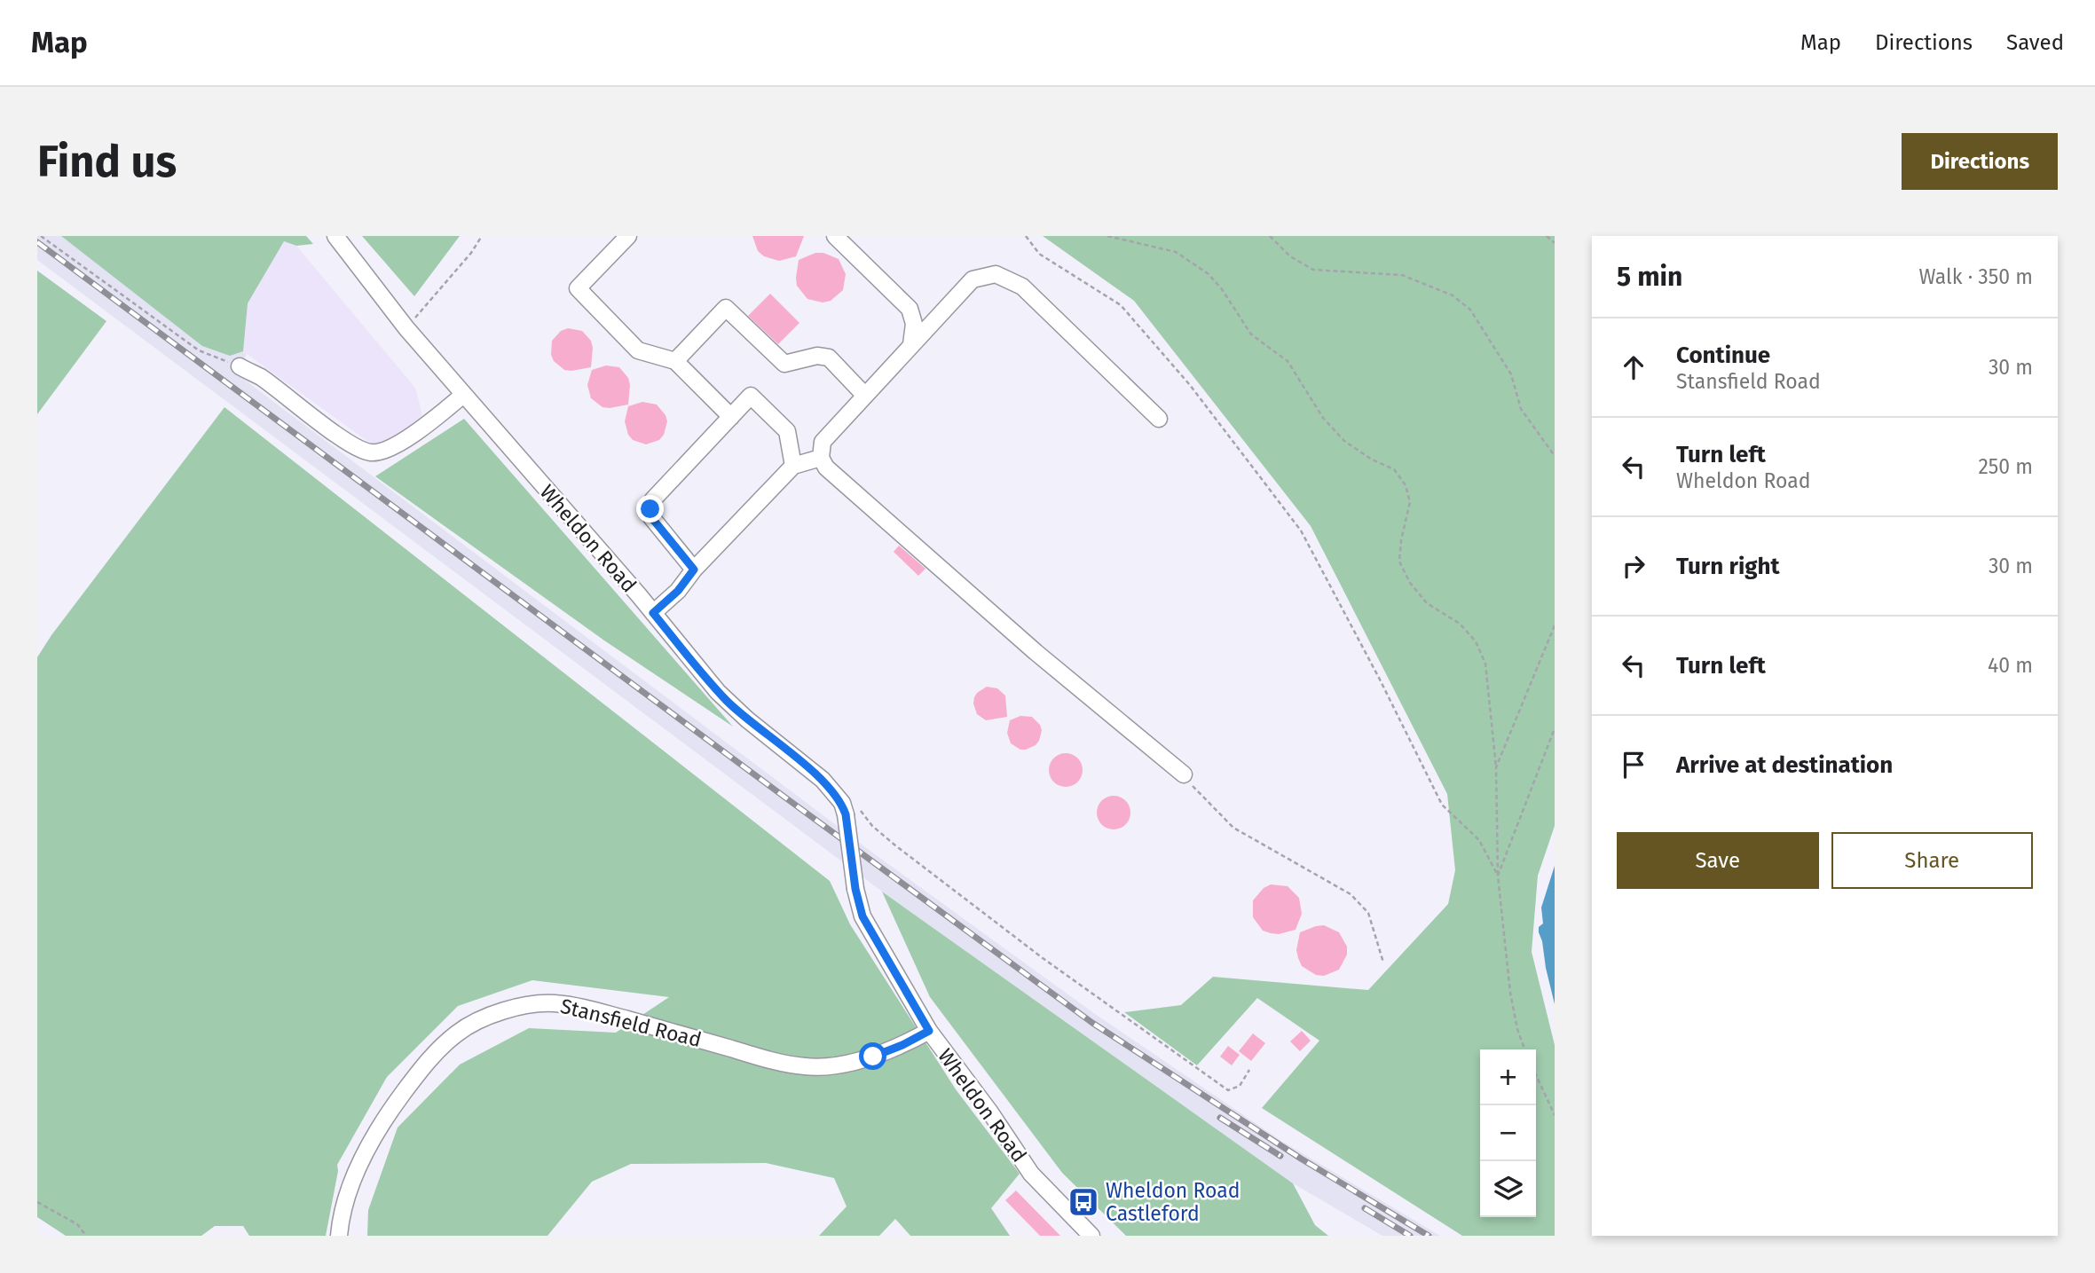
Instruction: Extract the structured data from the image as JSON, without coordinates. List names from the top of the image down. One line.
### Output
{"streets":{"street":["Wheldon Road","Stansfield Road"]},"crossings":[["Wheldon Road","Stansfield Road"]],"places":{"bus stop":["Wheldon Road Castleford"]},"page":{"header":"Map","nav":["Map","Directions","Saved"],"buttons":["Directions",["Save","Share"]],"title":"Find us","heading":["5 min","Walk · 350 m"],"list":[["Continue","Stansfield Road","30 m"],["Turn left","Wheldon Road","250 m"],["Turn right","30 m"],["Turn left","40 m"],"Arrive at destination"],"map_buttons":["+","−"]}}
